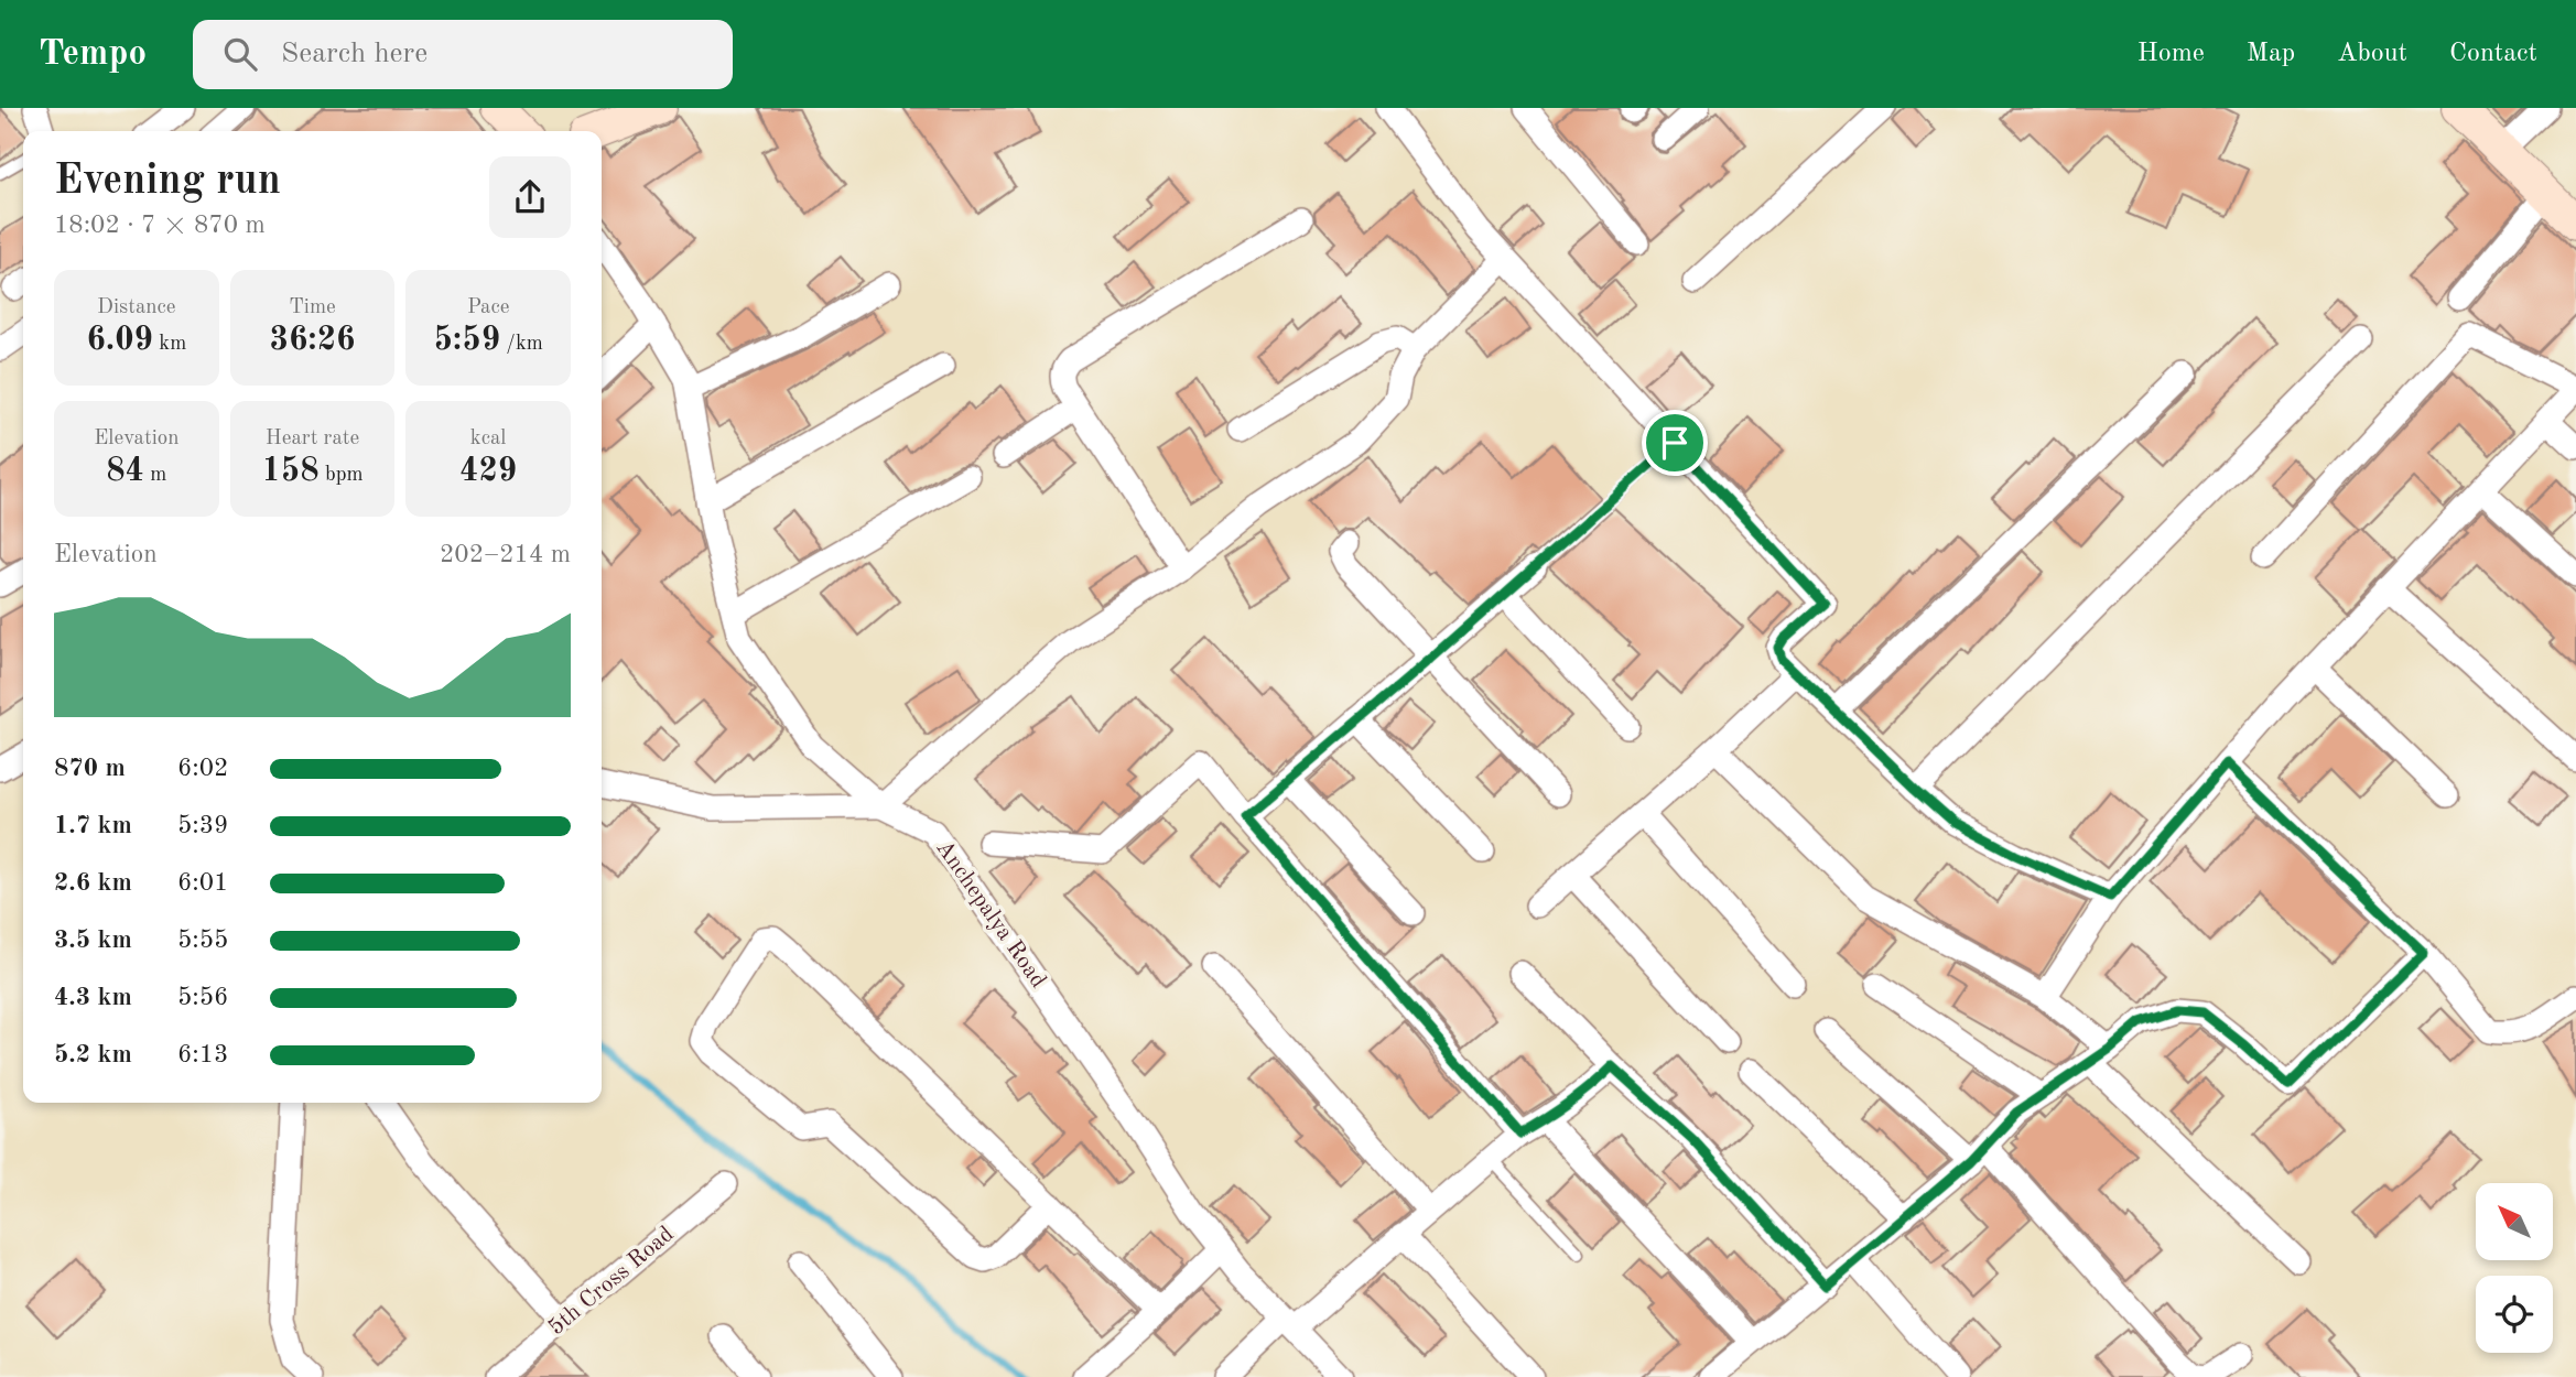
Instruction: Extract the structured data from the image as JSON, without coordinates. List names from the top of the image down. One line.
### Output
{"streets":{"street":["Anchepalya Road","5th Cross Road"]},"north":"top left","page":{"header":"Tempo","search":"Search here","nav":["Home","Map","About","Contact"],"heading":["Evening run","18:02 · 7 × 870 m"],"stats":[["Distance","6.09 km"],["Time","36:26"],["Pace","5:59 /km"],["Elevation","84 m"],["Heart rate","158 bpm"],["kcal","429"]],"chart":["Elevation","202–214 m"],"list":[{"name":"870 m","note":"6:02"},{"name":"1.7 km","note":"5:39"},{"name":"2.6 km","note":"6:01"},{"name":"3.5 km","note":"5:55"},{"name":"4.3 km","note":"5:56"},{"name":"5.2 km","note":"6:13"}]}}
